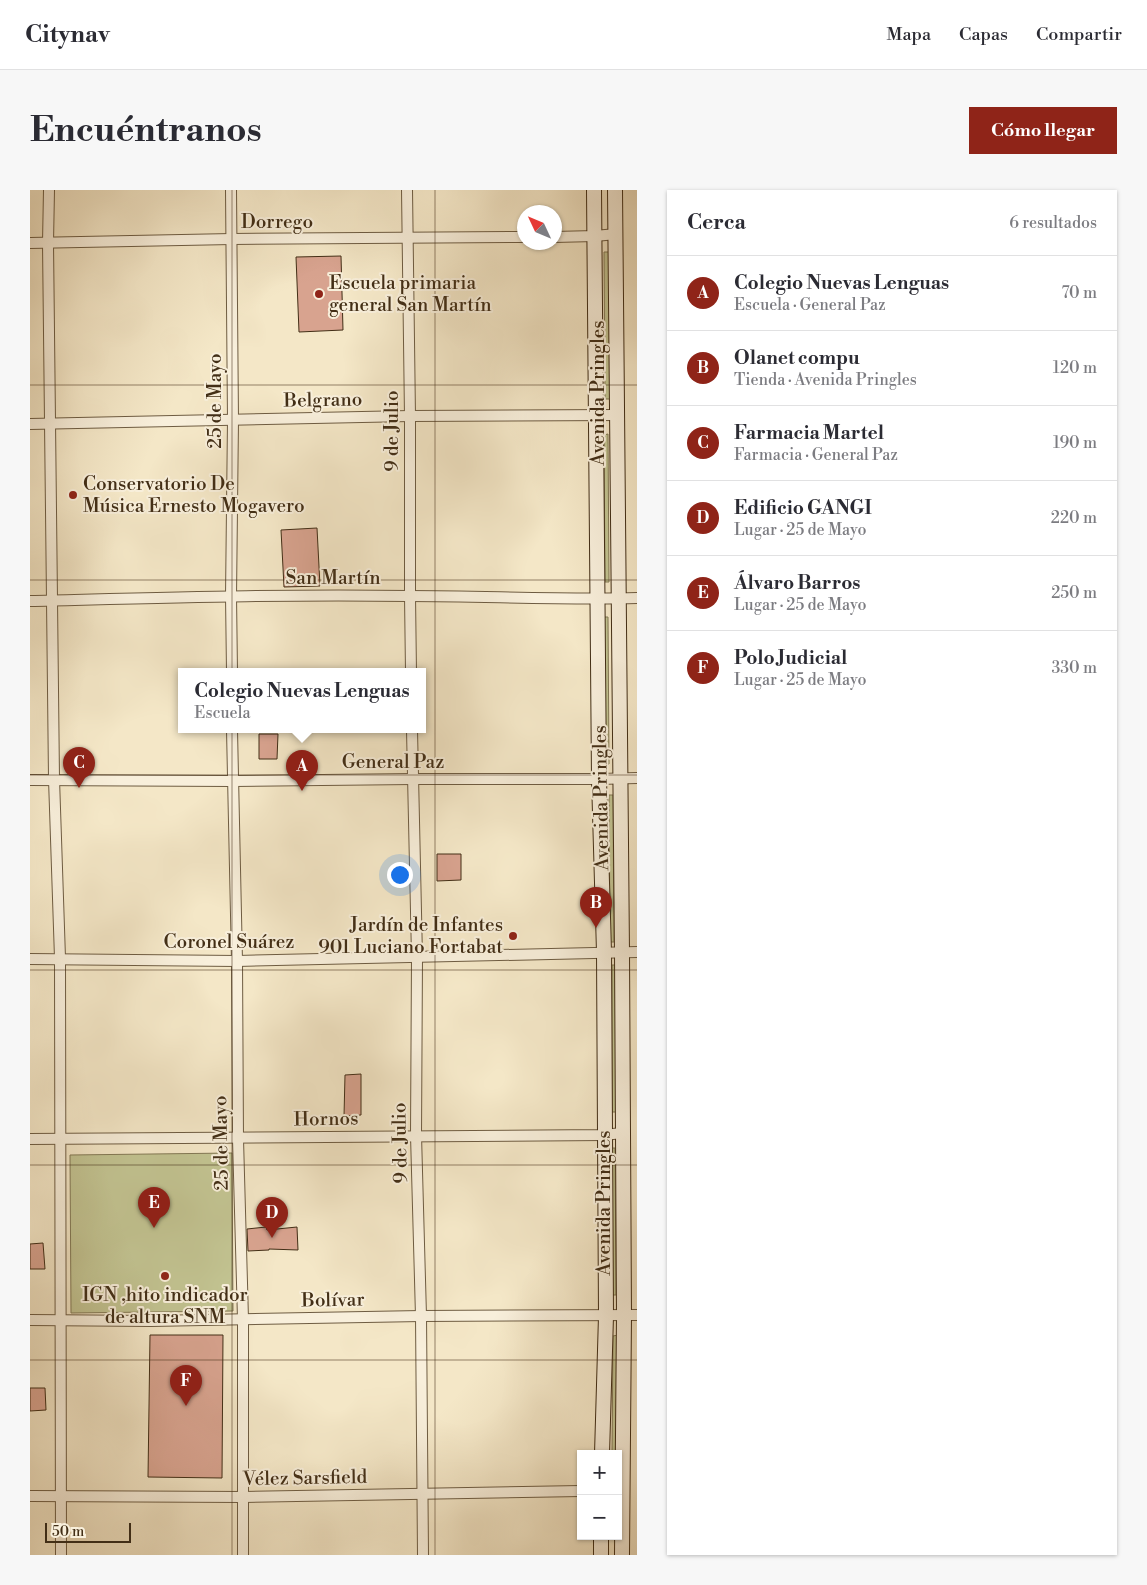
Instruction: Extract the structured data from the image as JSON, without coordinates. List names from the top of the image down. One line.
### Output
{"streets":{"main road":["Avenida Pringles"],"street":["Dorrego","Belgrano","25 de Mayo","9 de Julio","San Martín","General Paz","Coronel Suárez","Hornos","Bolívar","Vélez Sarsfield"]},"crossings":[["Dorrego","25 de Mayo"],["Dorrego","9 de Julio"],["Avenida Pringles","Belgrano"],["Avenida Pringles","San Martín"],["Avenida Pringles","General Paz"],["Avenida Pringles","Coronel Suárez"],["Avenida Pringles","Hornos"],["Avenida Pringles","Bolívar"],["Belgrano","25 de Mayo"],["Belgrano","9 de Julio"],["25 de Mayo","San Martín"],["25 de Mayo","General Paz"],["25 de Mayo","Coronel Suárez"],["25 de Mayo","Hornos"],["25 de Mayo","Bolívar"],["25 de Mayo","Vélez Sarsfield"],["9 de Julio","San Martín"],["9 de Julio","General Paz"],["9 de Julio","Coronel Suárez"],["9 de Julio","Hornos"],["9 de Julio","Bolívar"],["9 de Julio","Vélez Sarsfield"]],"places":["Escuela primaria general San Martín","Conservatorio De Música Ernesto Mogavero","Jardín de Infantes 901 Luciano Fortabat","IGN ,hito indicador de altura SNM"],"scale_bar":"50 m","north":"top left","page":{"header":"Citynav","nav":["Mapa","Capas","Compartir"],"buttons":"Cómo llegar","title":"Encuéntranos","heading":["Cerca","6 resultados"],"list":[{"mark":"A","name":"Colegio Nuevas Lenguas","note":"Escuela · General Paz","value":"70 m"},{"mark":"B","name":"Olanet compu","note":"Tienda · Avenida Pringles","value":"120 m"},{"mark":"C","name":"Farmacia Martel","note":"Farmacia · General Paz","value":"190 m"},{"mark":"D","name":"Edificio GANGI","note":"Lugar · 25 de Mayo","value":"220 m"},{"mark":"E","name":"Álvaro Barros","note":"Lugar · 25 de Mayo","value":"250 m"},{"mark":"F","name":"Polo Judicial","note":"Lugar · 25 de Mayo","value":"330 m"}],"popup":["Colegio Nuevas Lenguas","Escuela"],"pins":["C","A","B","E","D","F"],"map_buttons":["+","−"],"scale":"50 m"}}
